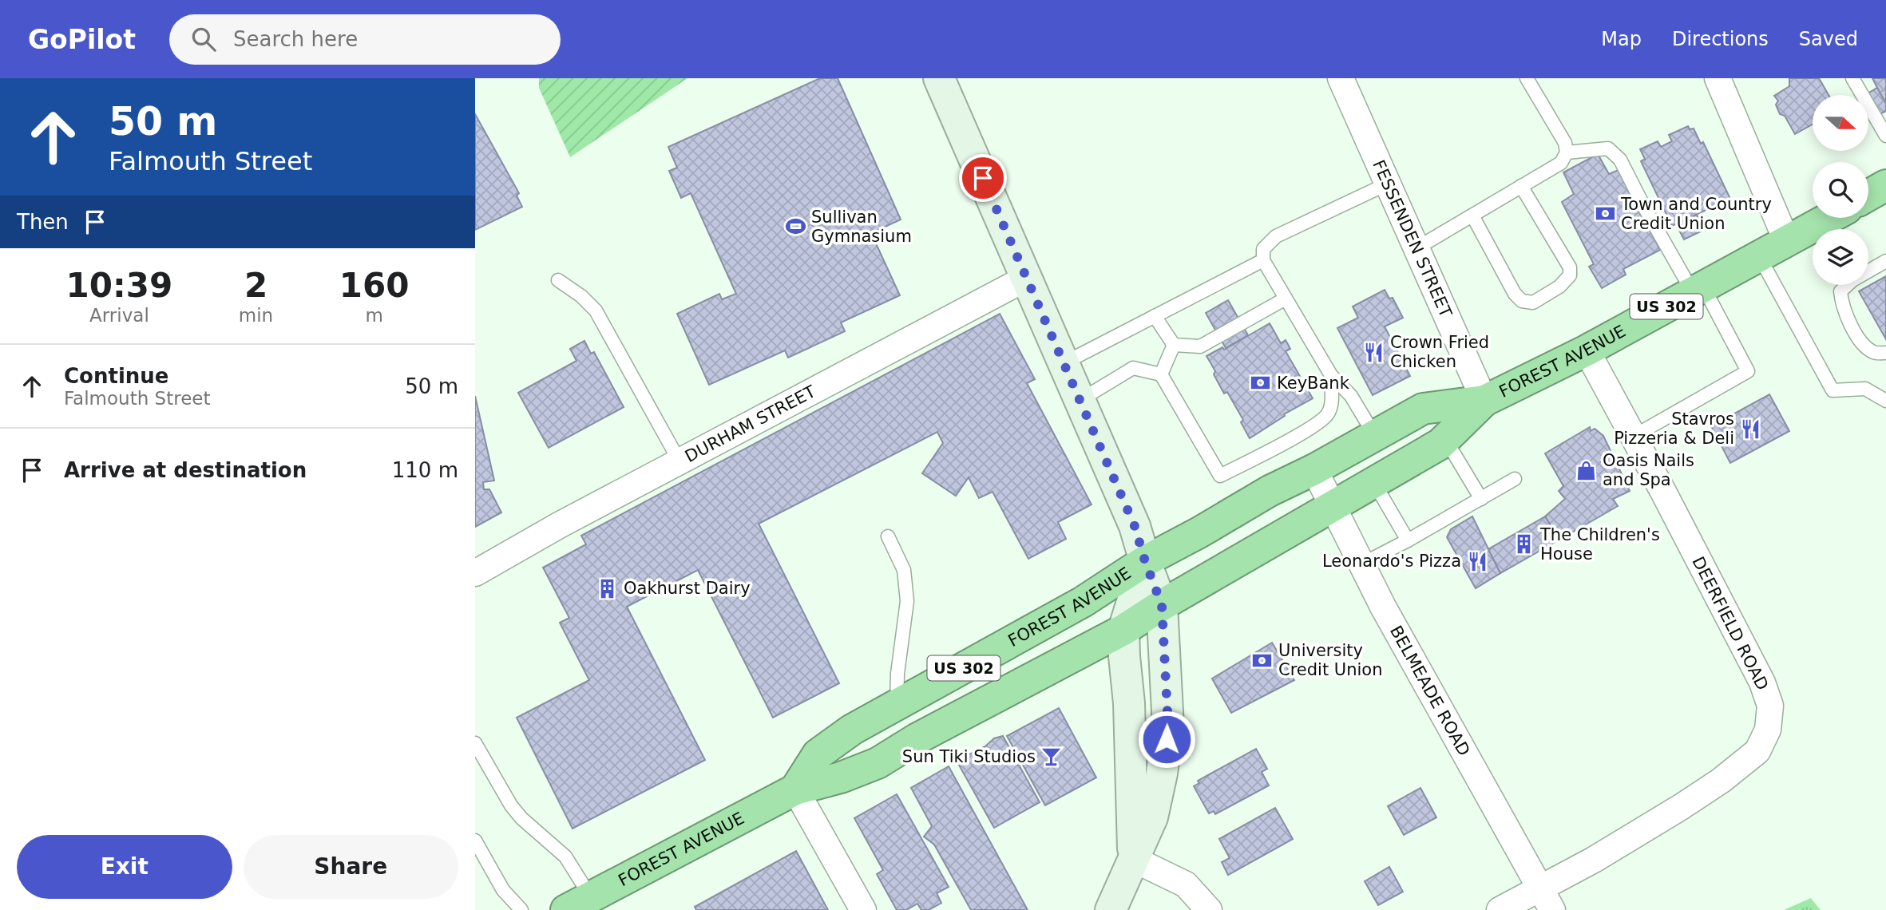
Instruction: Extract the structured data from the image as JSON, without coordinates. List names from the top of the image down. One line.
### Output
{"streets":{"highway":["US 302","FOREST AVENUE"],"street":["FESSENDEN STREET","DURHAM STREET","DEERFIELD ROAD","BELMEADE ROAD"]},"crossings":[["FESSENDEN STREET","FOREST AVENUE"],["FOREST AVENUE","DEERFIELD ROAD"],["FOREST AVENUE","BELMEADE ROAD"],["DEERFIELD ROAD","BELMEADE ROAD"]],"places":{"bank":["Town and Country Credit Union","KeyBank","University Credit Union"],"sports":["Sullivan Gymnasium"],"restaurant":["Crown Fried Chicken","Stavros Pizzeria & Deli","Leonardo's Pizza"],"shop":["Oasis Nails and Spa"],"building":["The Children's House","Oakhurst Dairy"],"bar":["Sun Tiki Studios"]},"north":"right","page":{"header":"GoPilot","search":"Search here","nav":["Map","Directions","Saved"],"turn":["50 m","Falmouth Street"],"then":"Then","eta":["10:39","Arrival","2","min","160","m"],"list":[{"name":"Continue","note":"Falmouth Street","value":"50 m"},{"name":"Arrive at destination","value":"110 m"}],"buttons":["Exit","Share"]}}
